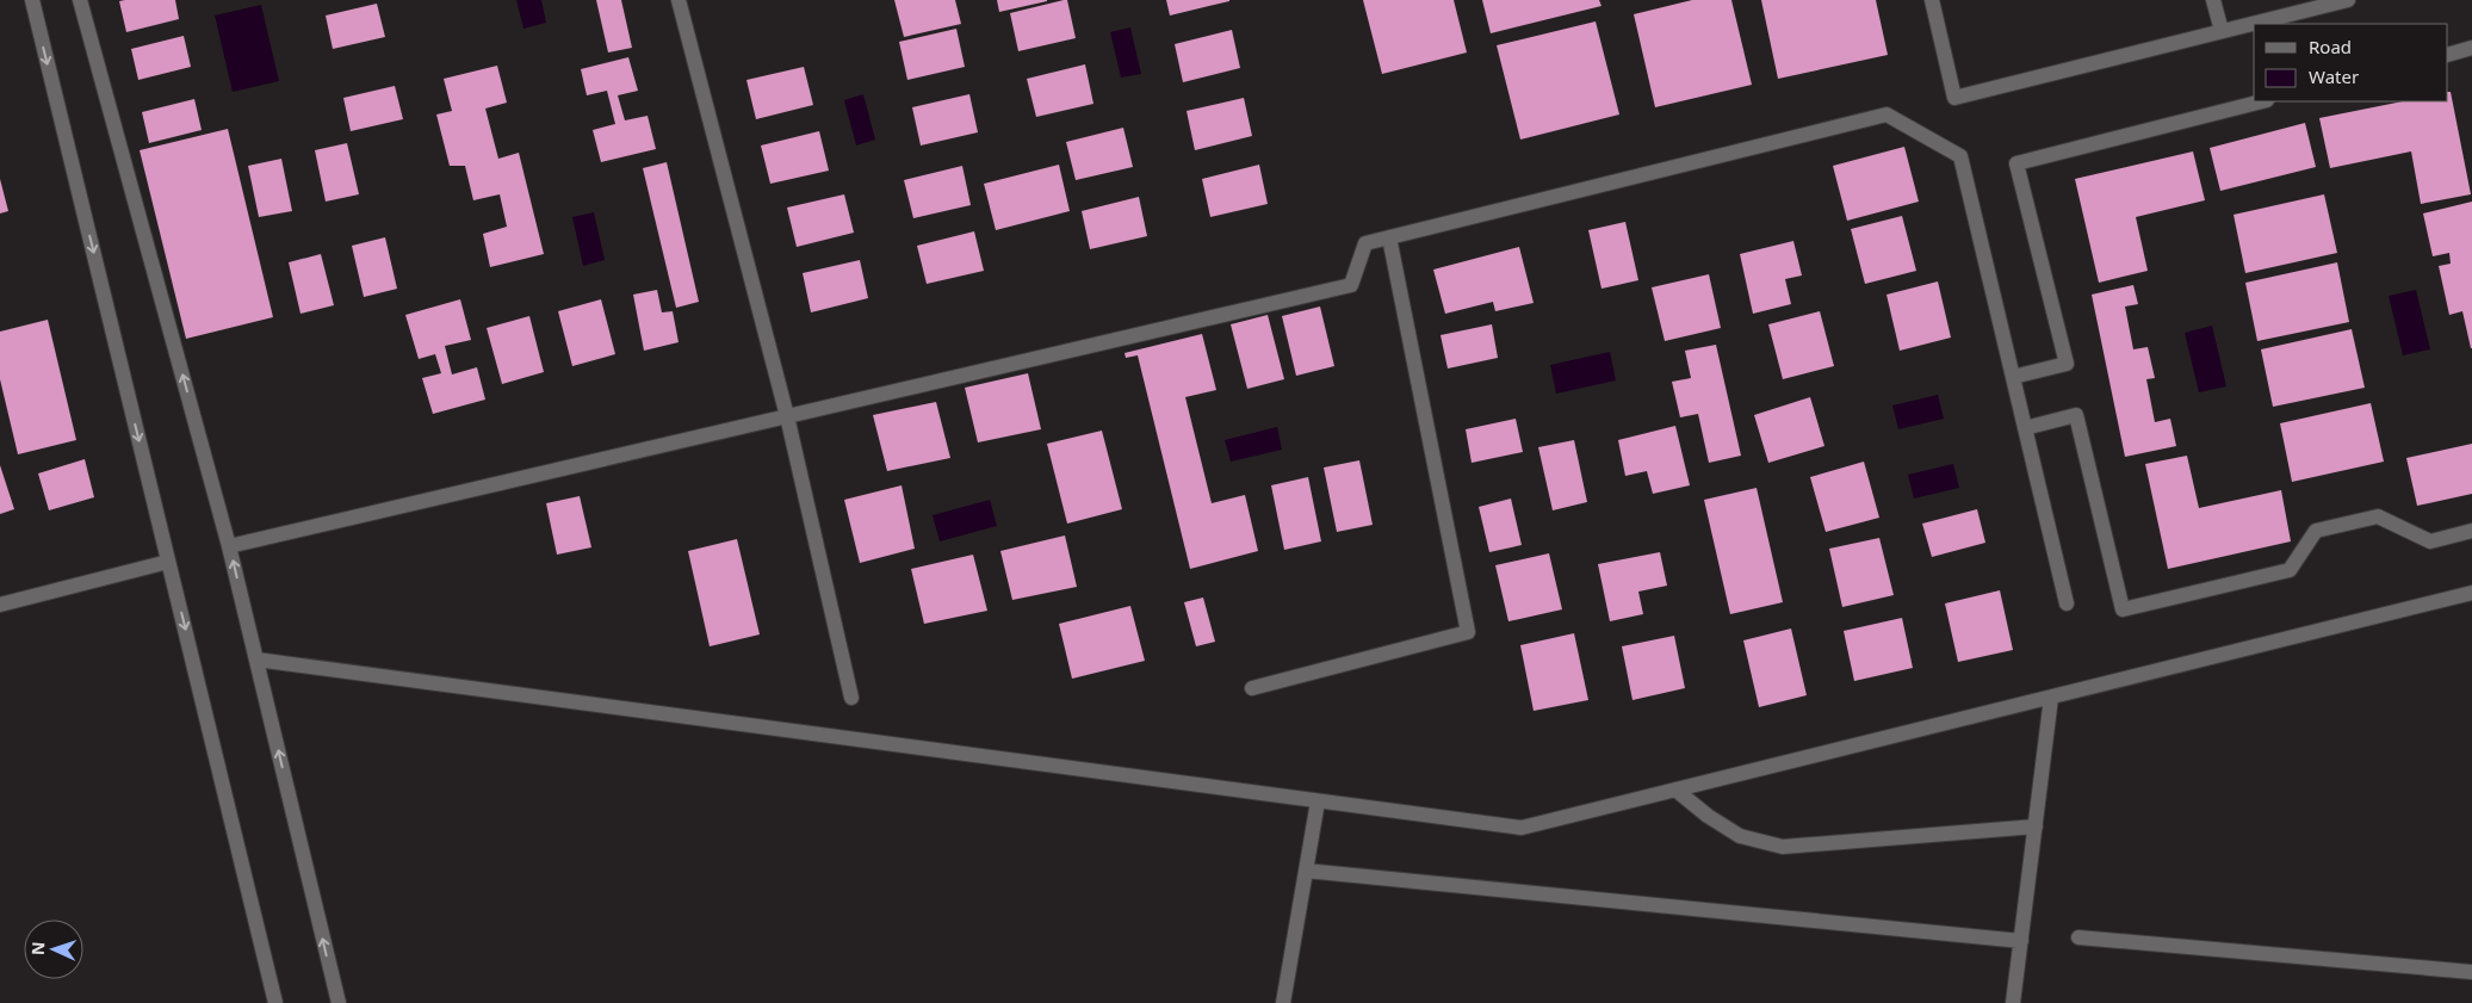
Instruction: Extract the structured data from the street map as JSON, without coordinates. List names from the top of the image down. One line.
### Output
{"legend":["Road","Water"],"north":"left"}
